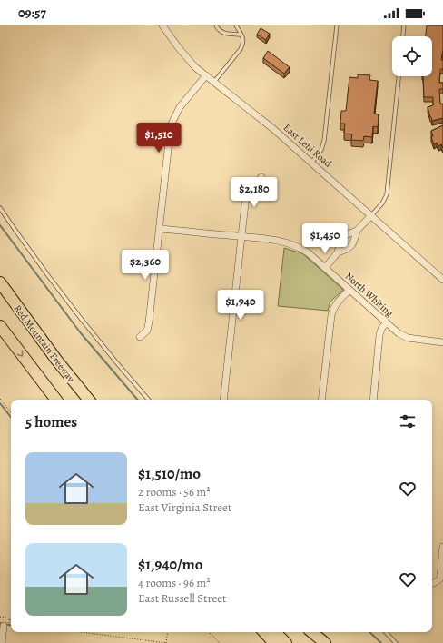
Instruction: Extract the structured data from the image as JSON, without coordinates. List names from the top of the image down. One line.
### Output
{"streets":{"highway":["Red Mountain Freeway"],"street":["East Lehi Road","North Whiting"]},"page":{"status":"09:57","price":["$1,510","$2,180","$1,450","$2,360","$1,940"],"heading":"5 homes","list":[{"name":"$1,510/mo","note":"2 rooms · 56 m² · East Virginia Street"},{"name":"$1,940/mo","note":"4 rooms · 96 m² · East Russell Street"}]}}
